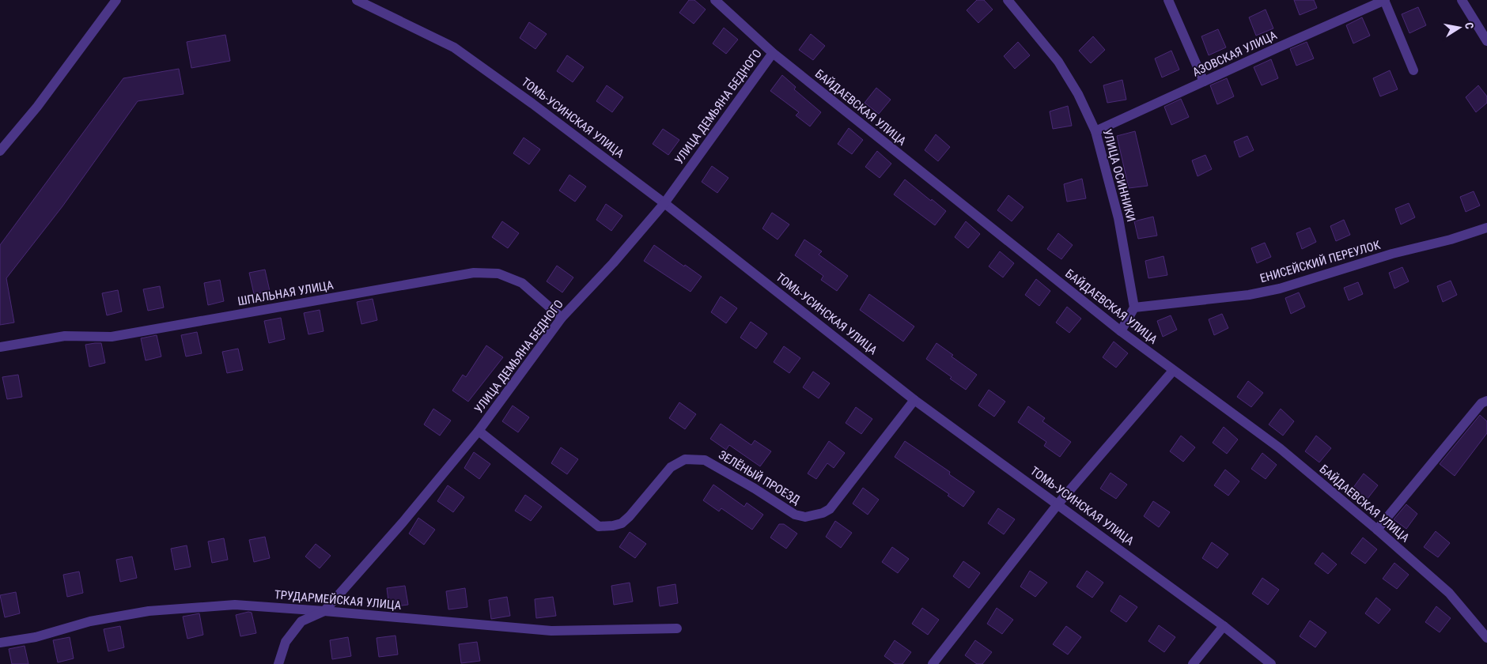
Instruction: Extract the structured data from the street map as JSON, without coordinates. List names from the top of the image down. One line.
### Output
{"streets":{"street":["АЗОВСКАЯ УЛИЦА","УЛИЦА ДЕМЬЯНА БЕДНОГО","БАЙДАЕВСКАЯ УЛИЦА","ТОМЬ-УСИНСКАЯ УЛИЦА","УЛИЦА ОСИННИКИ","ЕНИСЕЙСКИЙ ПЕРЕУЛОК","ШПАЛЬНАЯ УЛИЦА","ЗЕЛЁНЫЙ ПРОЕЗД","ТРУДАРМЕЙСКАЯ УЛИЦА"]},"crossings":[["АЗОВСКАЯ УЛИЦА","УЛИЦА ОСИННИКИ"],["УЛИЦА ДЕМЬЯНА БЕДНОГО","БАЙДАЕВСКАЯ УЛИЦА"],["УЛИЦА ДЕМЬЯНА БЕДНОГО","ТОМЬ-УСИНСКАЯ УЛИЦА"],["УЛИЦА ДЕМЬЯНА БЕДНОГО","ШПАЛЬНАЯ УЛИЦА"],["УЛИЦА ДЕМЬЯНА БЕДНОГО","ЗЕЛЁНЫЙ ПРОЕЗД"],["УЛИЦА ДЕМЬЯНА БЕДНОГО","ТРУДАРМЕЙСКАЯ УЛИЦА"],["ТОМЬ-УСИНСКАЯ УЛИЦА","ЗЕЛЁНЫЙ ПРОЕЗД"],["УЛИЦА ОСИННИКИ","ЕНИСЕЙСКИЙ ПЕРЕУЛОК"]],"north":"right"}
